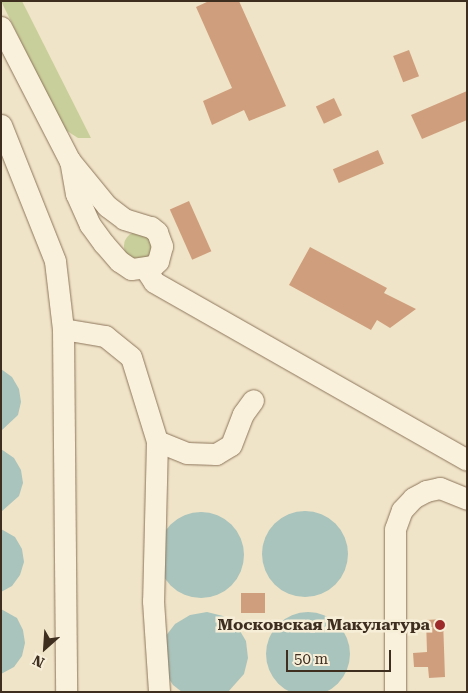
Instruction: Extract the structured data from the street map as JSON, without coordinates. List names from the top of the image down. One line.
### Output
{"places":["Московская Макулатура"],"scale_bar":"50 m","north":"bottom left"}
